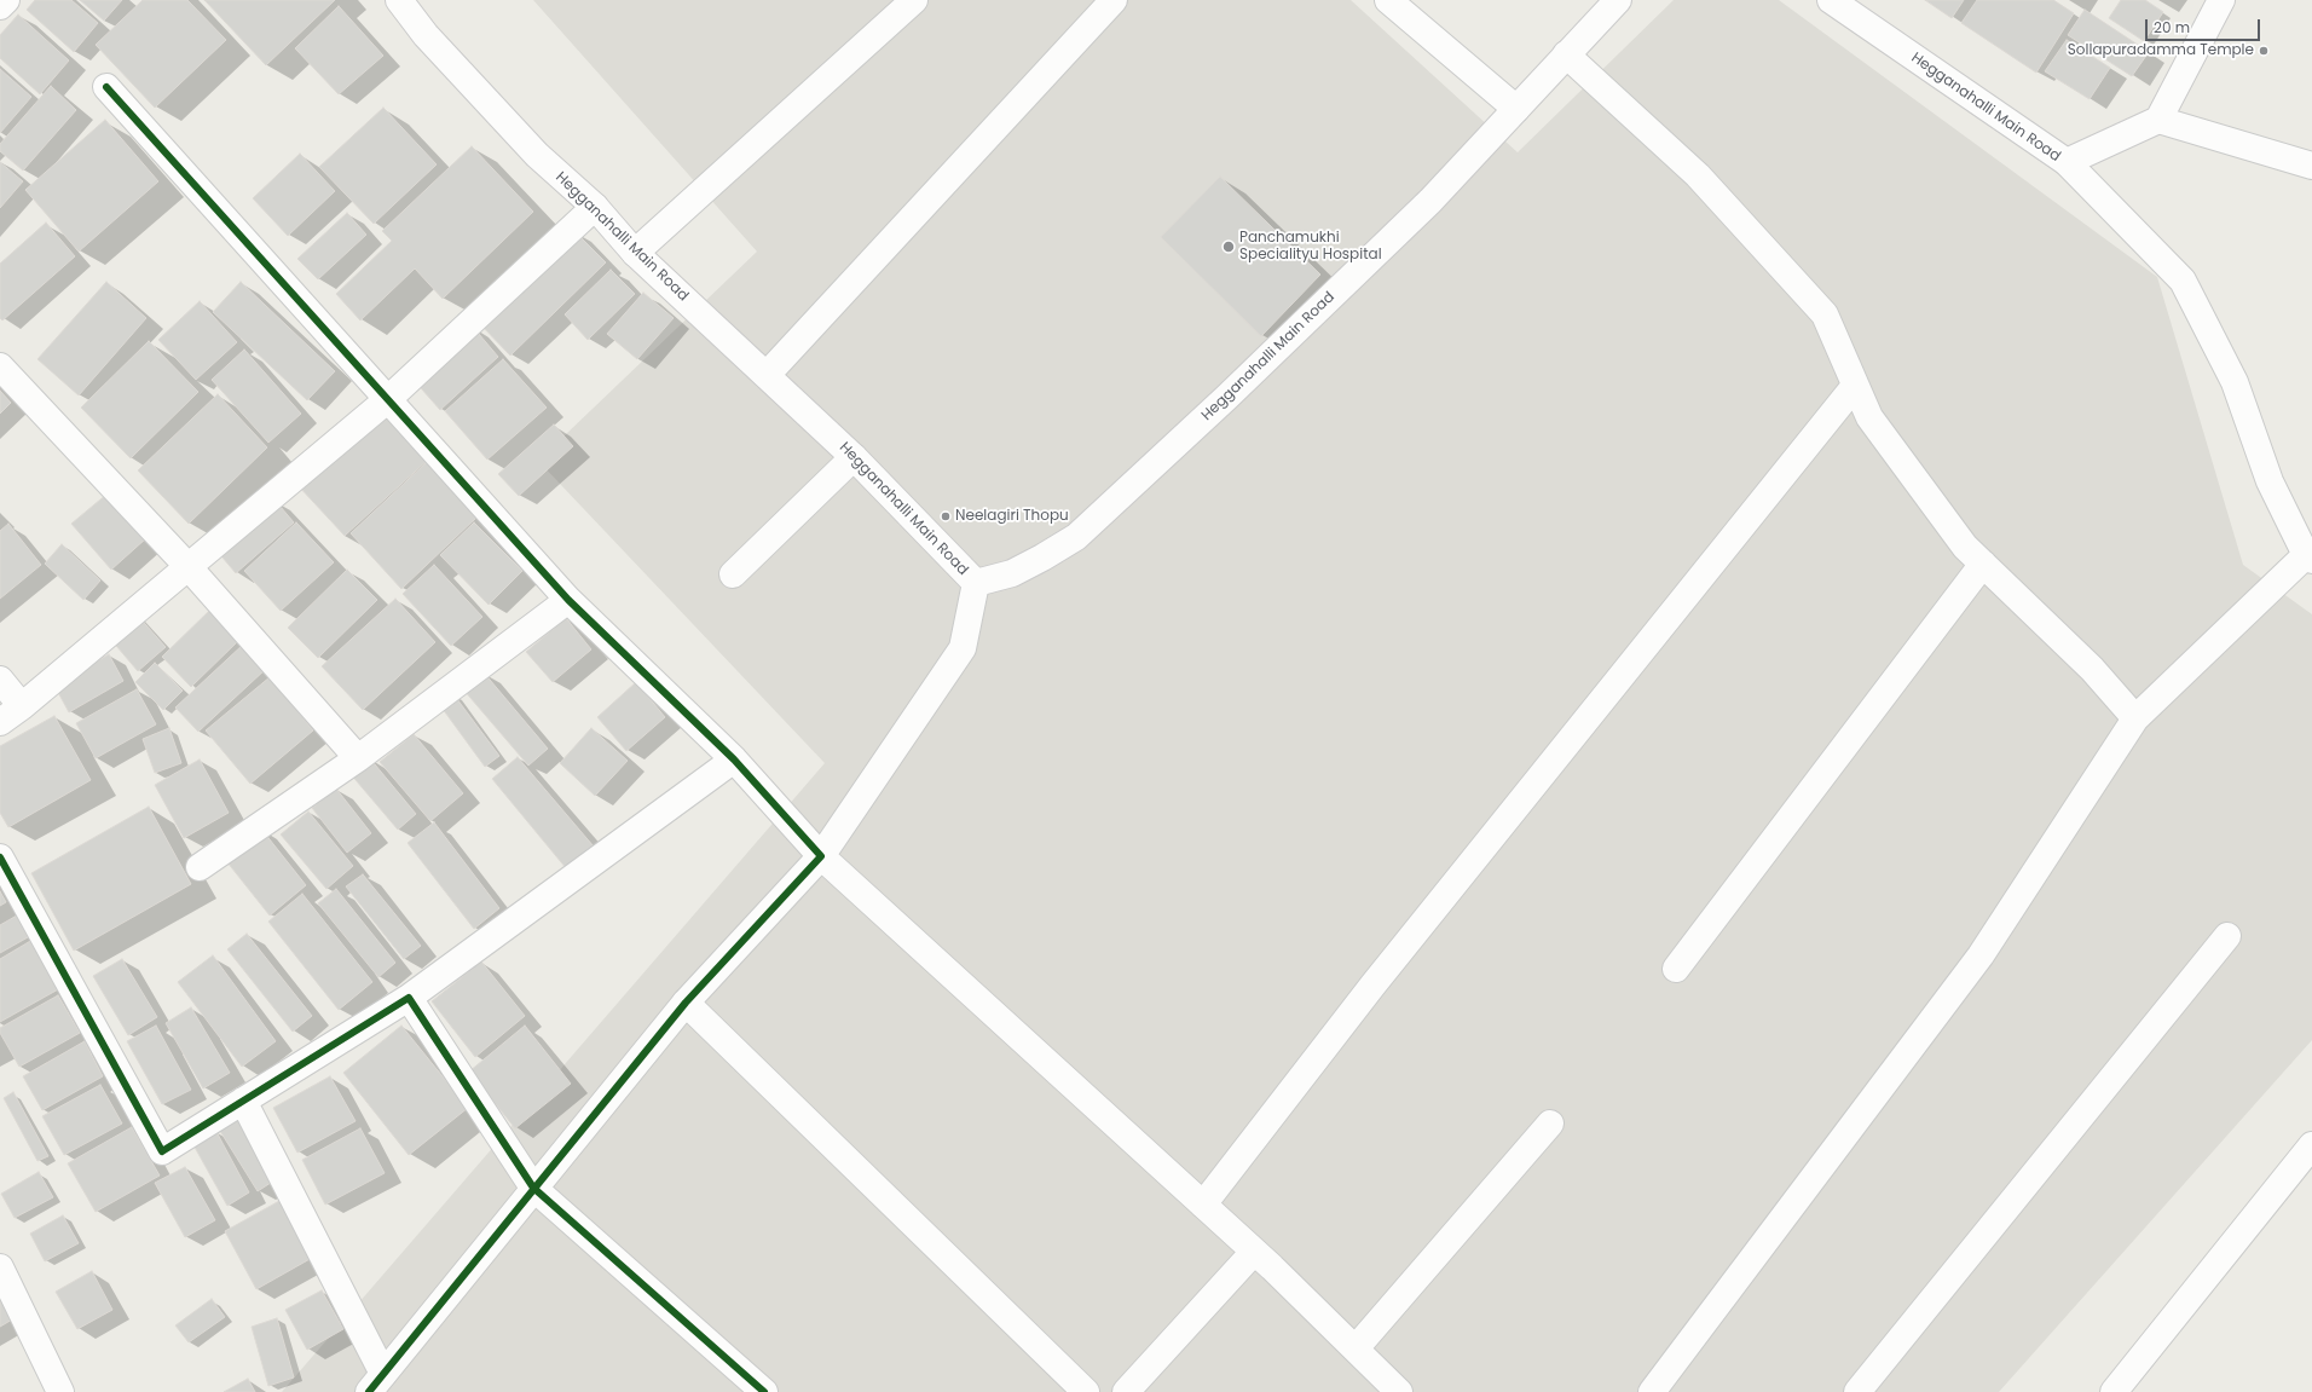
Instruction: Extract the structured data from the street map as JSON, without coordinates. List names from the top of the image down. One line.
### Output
{"streets":{"street":["Hegganahalli Main Road"]},"places":["Sollapuradamma Temple","Panchamukhi Specialityu Hospital","Neelagiri Thopu"],"scale_bar":"20 m"}
